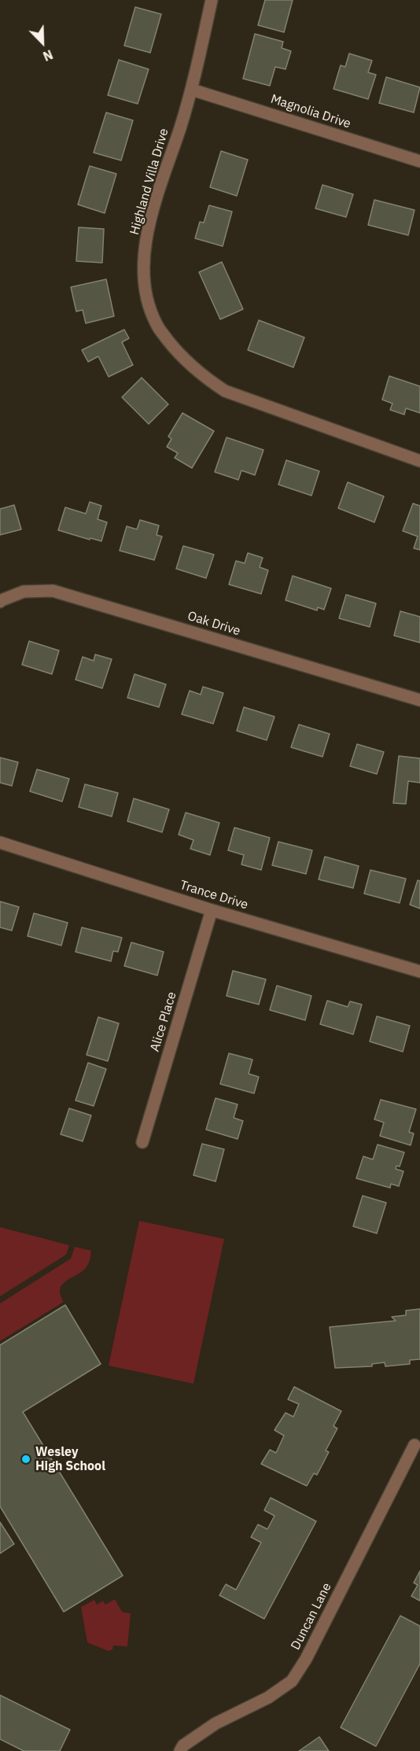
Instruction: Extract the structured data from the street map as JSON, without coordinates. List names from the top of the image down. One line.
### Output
{"streets":{"street":["Magnolia Drive","Highland Villa Drive","Oak Drive","Trance Drive","Alice Place","Duncan Lane"]},"crossings":[["Magnolia Drive","Highland Villa Drive"],["Trance Drive","Alice Place"]],"places":["Wesley High School"],"north":"bottom right"}
